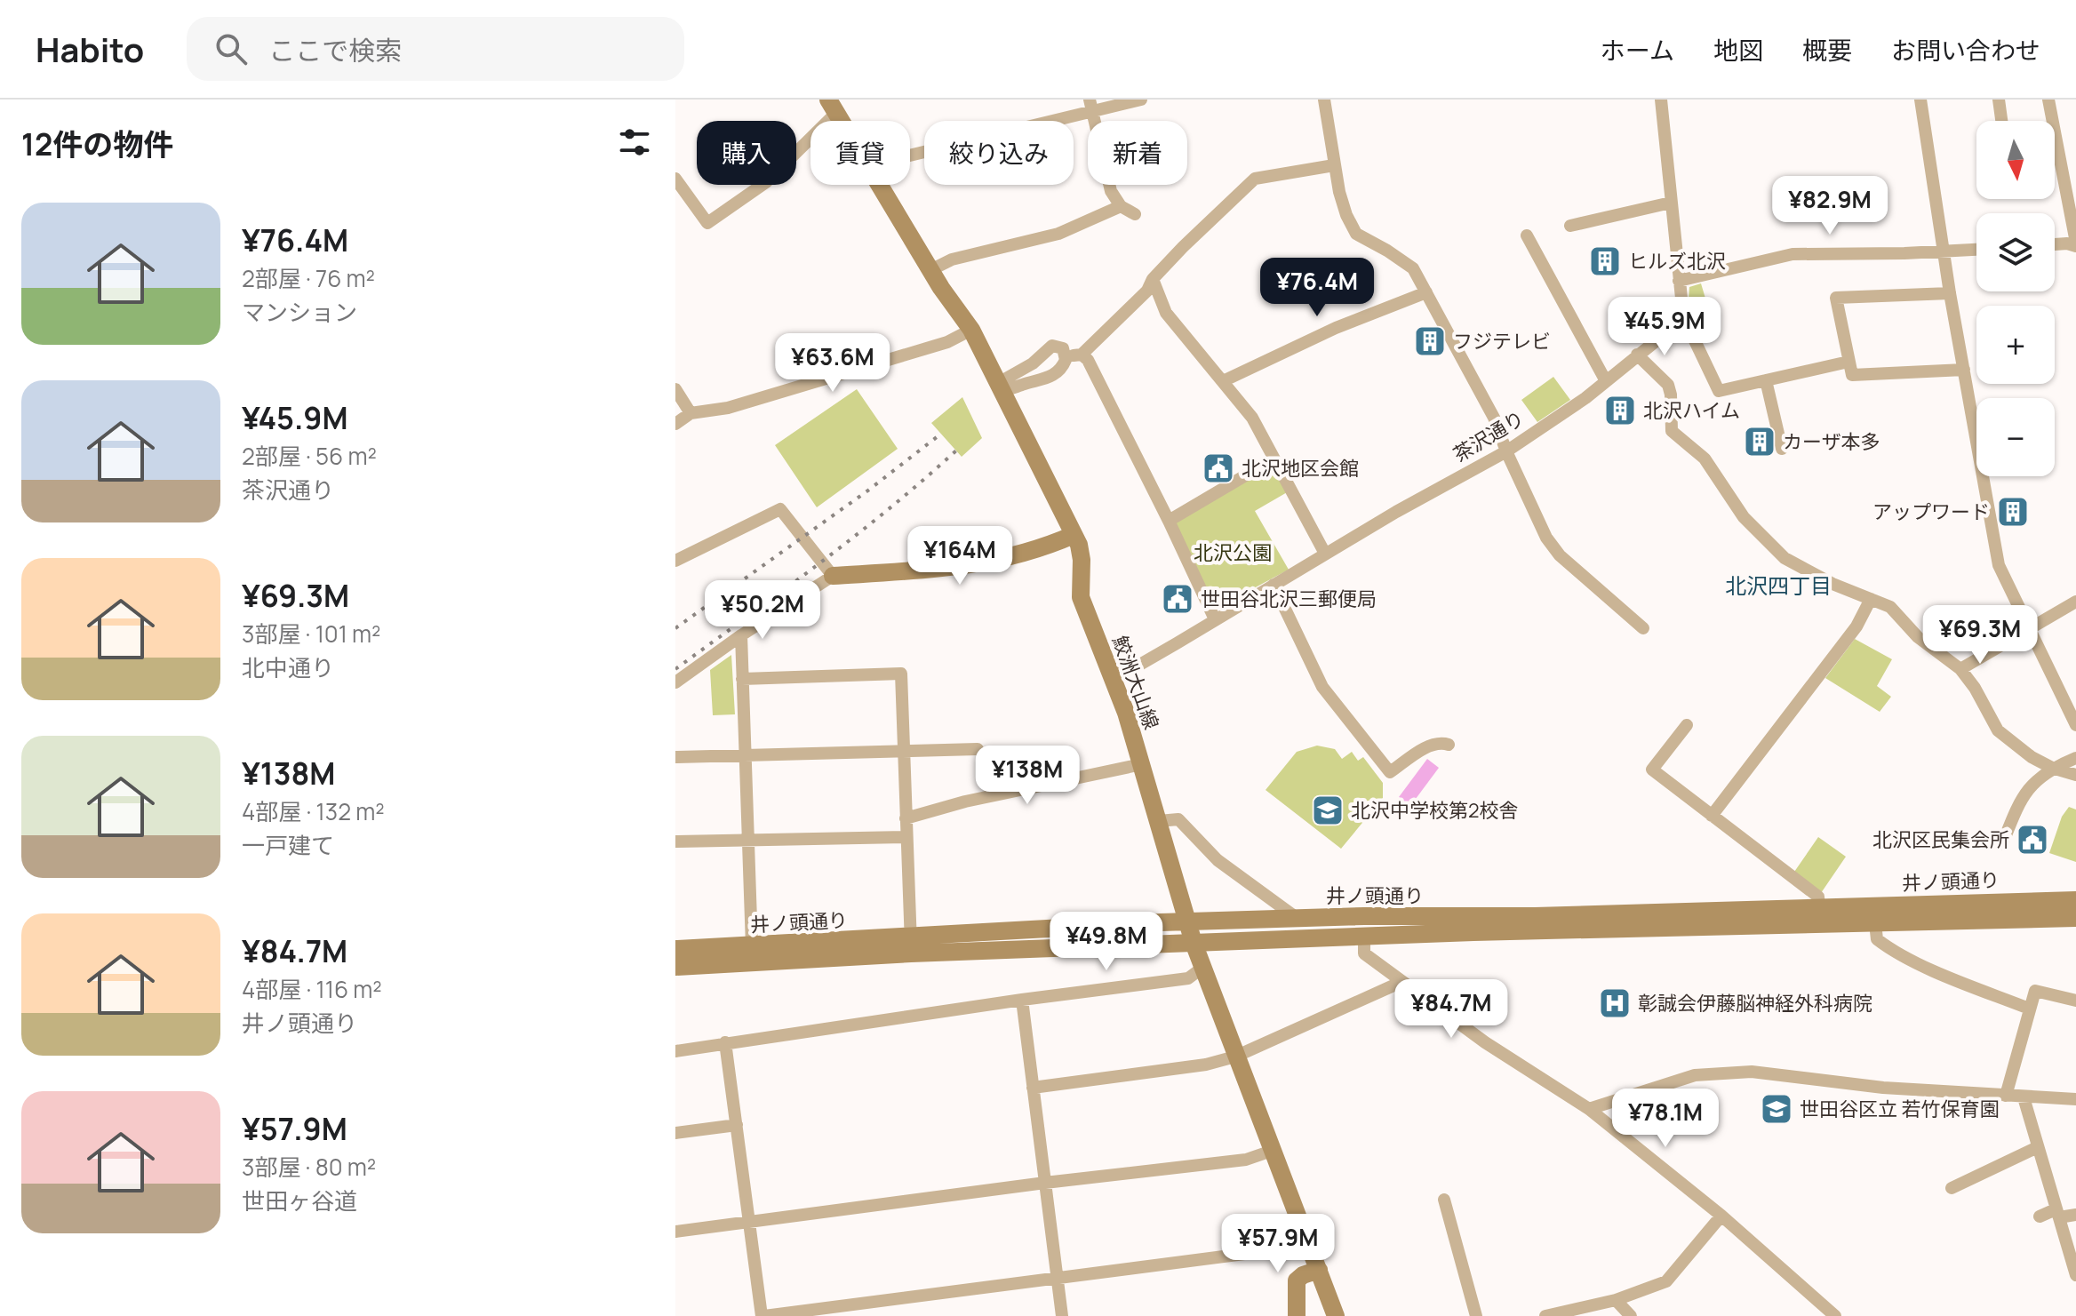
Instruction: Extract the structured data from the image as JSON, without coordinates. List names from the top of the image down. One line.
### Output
{"streets":{"main road":["鮫洲大山線","井ノ頭通り"],"street":["茶沢通り"]},"crossings":[["茶沢通り","鮫洲大山線"],["鮫洲大山線","井ノ頭通り"]],"districts":["北沢四丁目"],"parks":["北沢公園"],"places":{"building":["ヒルズ北沢","フジテレビ","北沢ハイム","カーザ本多","アップワード"],"public building":["北沢地区会館","世田谷北沢三郵便局","北沢区民集会所"],"school or university":["北沢中学校第2校舎","世田谷区立 若竹保育園"],"hospital":["彰誠会伊藤脳神経外科病院"]},"north":"bottom","page":{"header":"Habito","search":"ここで検索","nav":["ホーム","地図","概要","お問い合わせ"],"heading":"12件の物件","map_buttons":["+","−"],"chip":["購入","賃貸","絞り込み","新着"],"price":["¥82.9M","¥76.4M","¥45.9M","¥63.6M","¥164M","¥50.2M","¥69.3M","¥138M","¥49.8M","¥84.7M","¥78.1M","¥57.9M"],"list":[{"name":"¥76.4M","note":"2部屋 · 76 m² · マンション"},{"name":"¥45.9M","note":"2部屋 · 56 m² · 茶沢通り"},{"name":"¥69.3M","note":"3部屋 · 101 m² · 北中通り"},{"name":"¥138M","note":"4部屋 · 132 m² · 一戸建て"},{"name":"¥84.7M","note":"4部屋 · 116 m² · 井ノ頭通り"},{"name":"¥57.9M","note":"3部屋 · 80 m² · 世田ヶ谷道"}]}}
